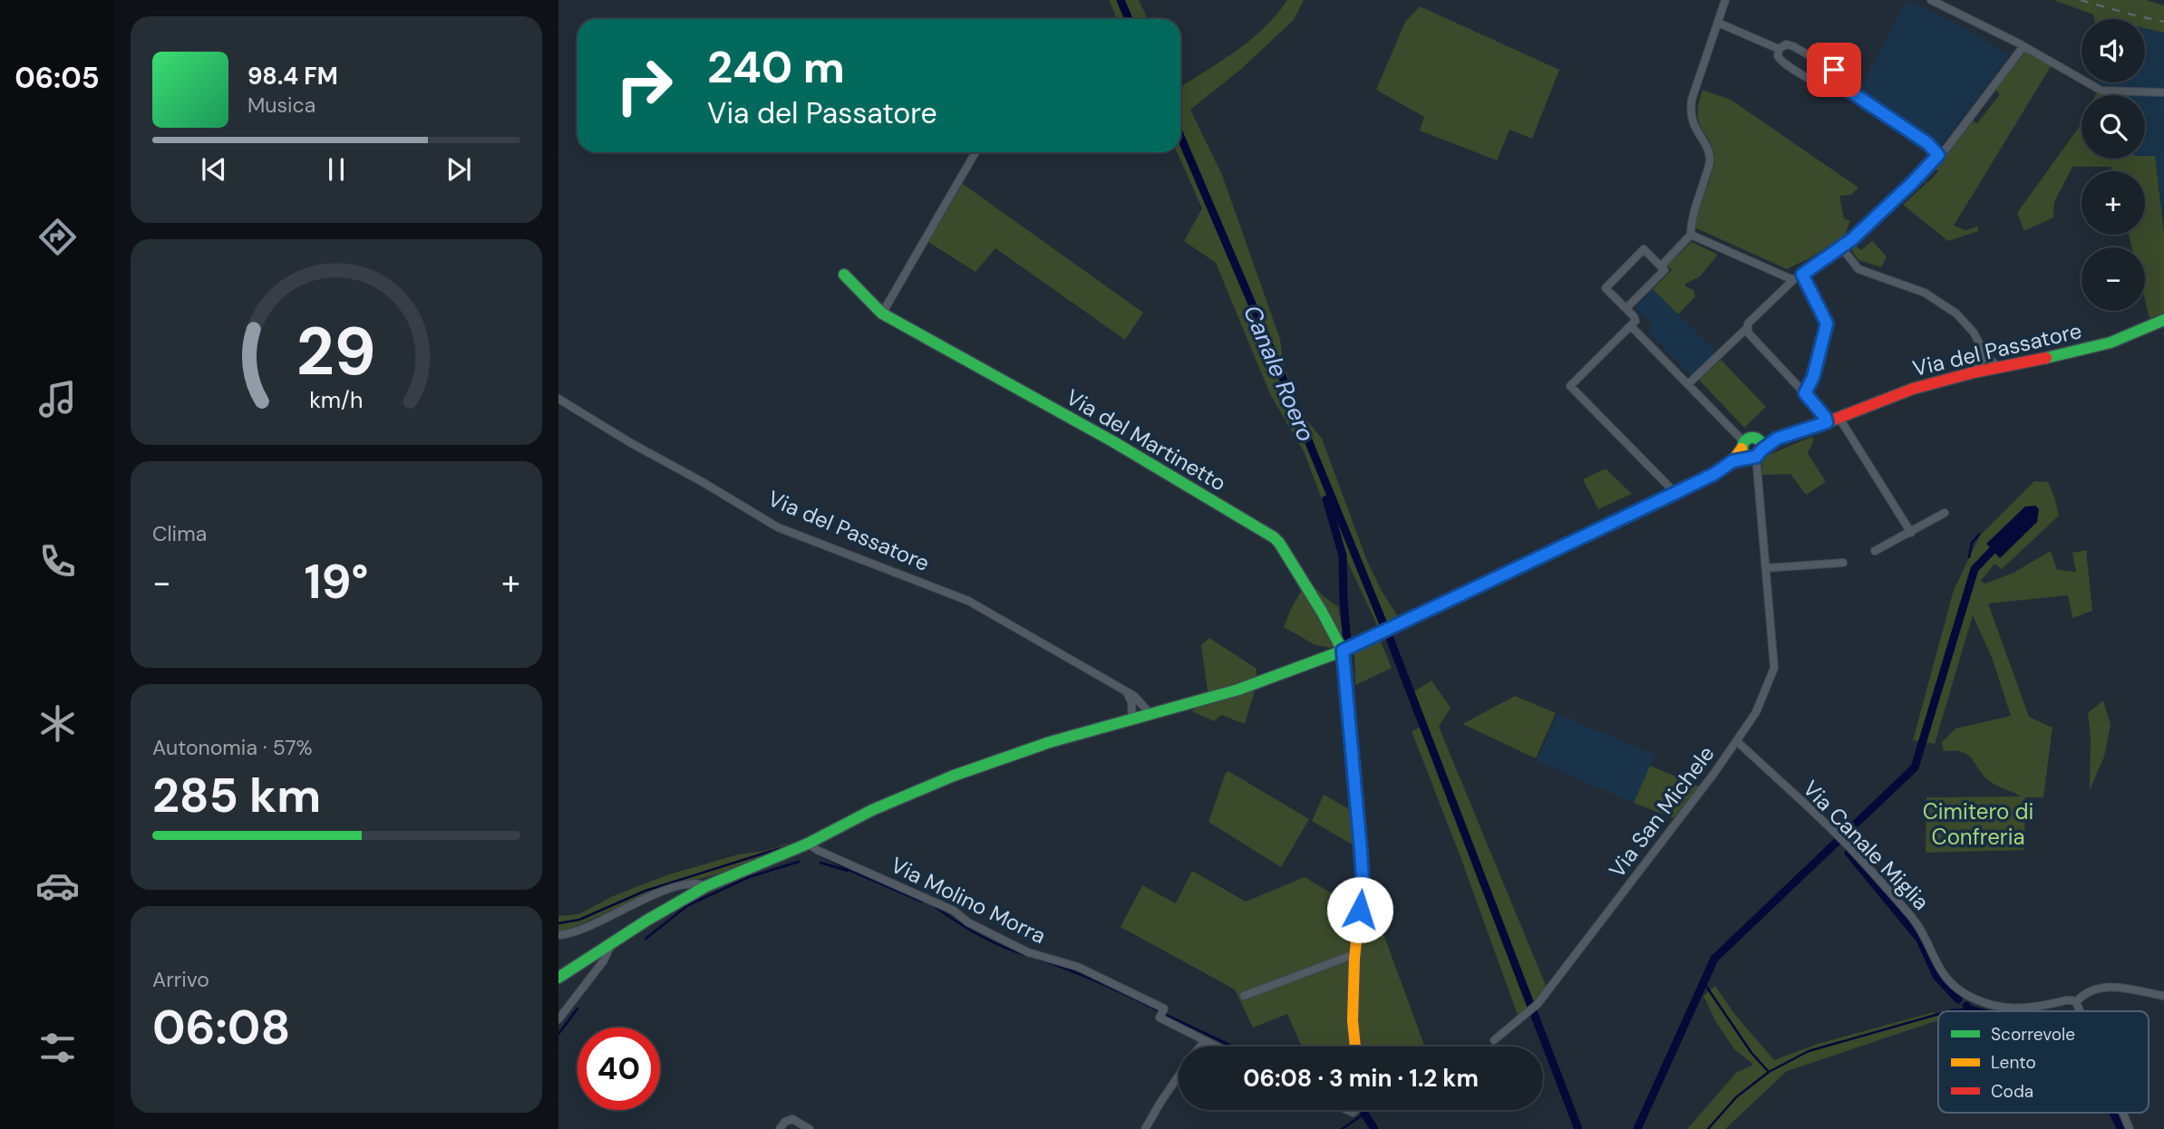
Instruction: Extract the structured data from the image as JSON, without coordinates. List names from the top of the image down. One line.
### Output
{"streets":{"street":["Via del Passatore","Via del Martinetto","Via San Michele","Via Canale Miglia","Via Molino Morra"]},"crossings":[["Via del Passatore","Via del Martinetto"],["Via del Passatore","Via San Michele"],["Via del Passatore","Via Molino Morra"],["Via San Michele","Via Canale Miglia"]],"water":["Canale Roero"],"parks":["Cimitero di Confreria"],"legend":["Scorrevole","Lento","Coda"],"page":{"tabs":"06:05","map_buttons":["+","−"],"turn":["240 m","Via del Passatore"],"song":["98.4 FM","Musica"],"tile":["Clima",["Autonomia · 57%","285 km"],["Arrivo","06:08"]],"heat":["−","19°","+"],"limit":"40","trip":"06:08 · 3 min · 1.2 km","gauge":["29","km/h"]}}
